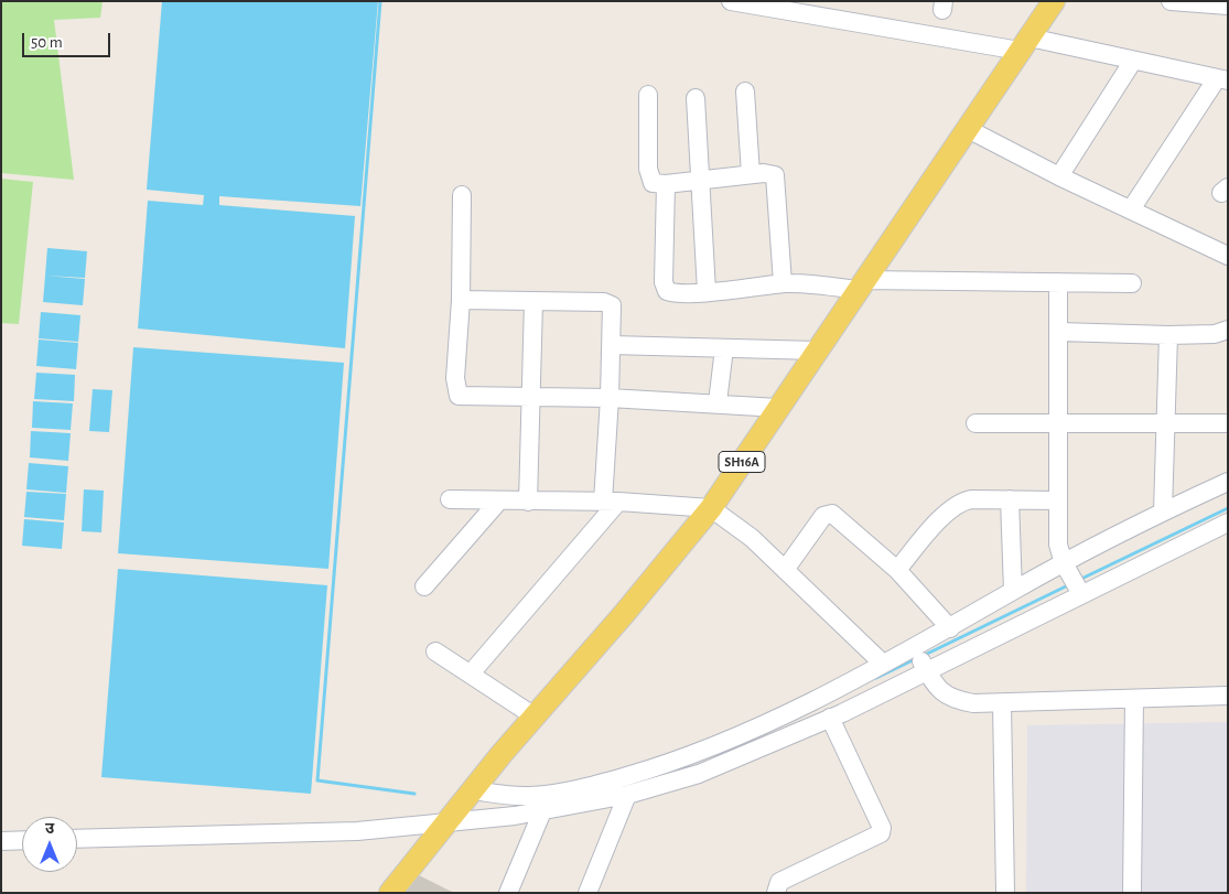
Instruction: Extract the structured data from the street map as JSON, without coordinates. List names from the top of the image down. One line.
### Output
{"streets":{"main road":["SH16A"]},"scale_bar":"50 m","north":"top"}
